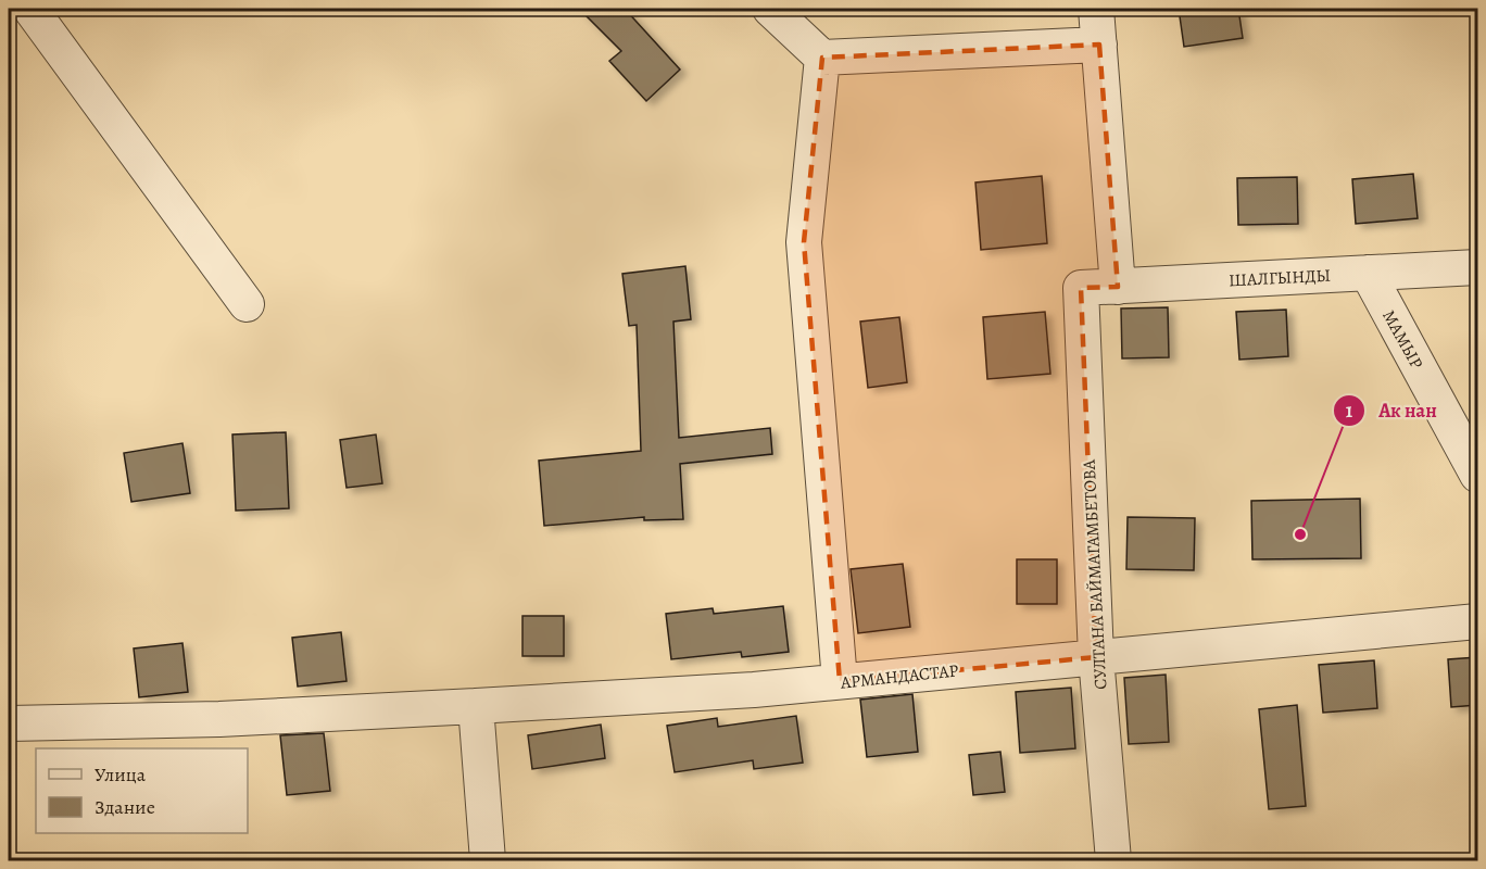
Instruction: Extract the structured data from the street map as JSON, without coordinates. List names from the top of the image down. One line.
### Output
{"streets":{"street":["ШАЛГЫНДЫ","МАМЫР","СУЛТАНА БАЙМАГАМБЕТОВА","АРМАНДАСТАР"]},"crossings":[["ШАЛГЫНДЫ","МАМЫР"],["ШАЛГЫНДЫ","СУЛТАНА БАЙМАГАМБЕТОВА"],["СУЛТАНА БАЙМАГАМБЕТОВА","АРМАНДАСТАР"]],"places":["Ак нан"],"legend":["Улица","Здание"]}
